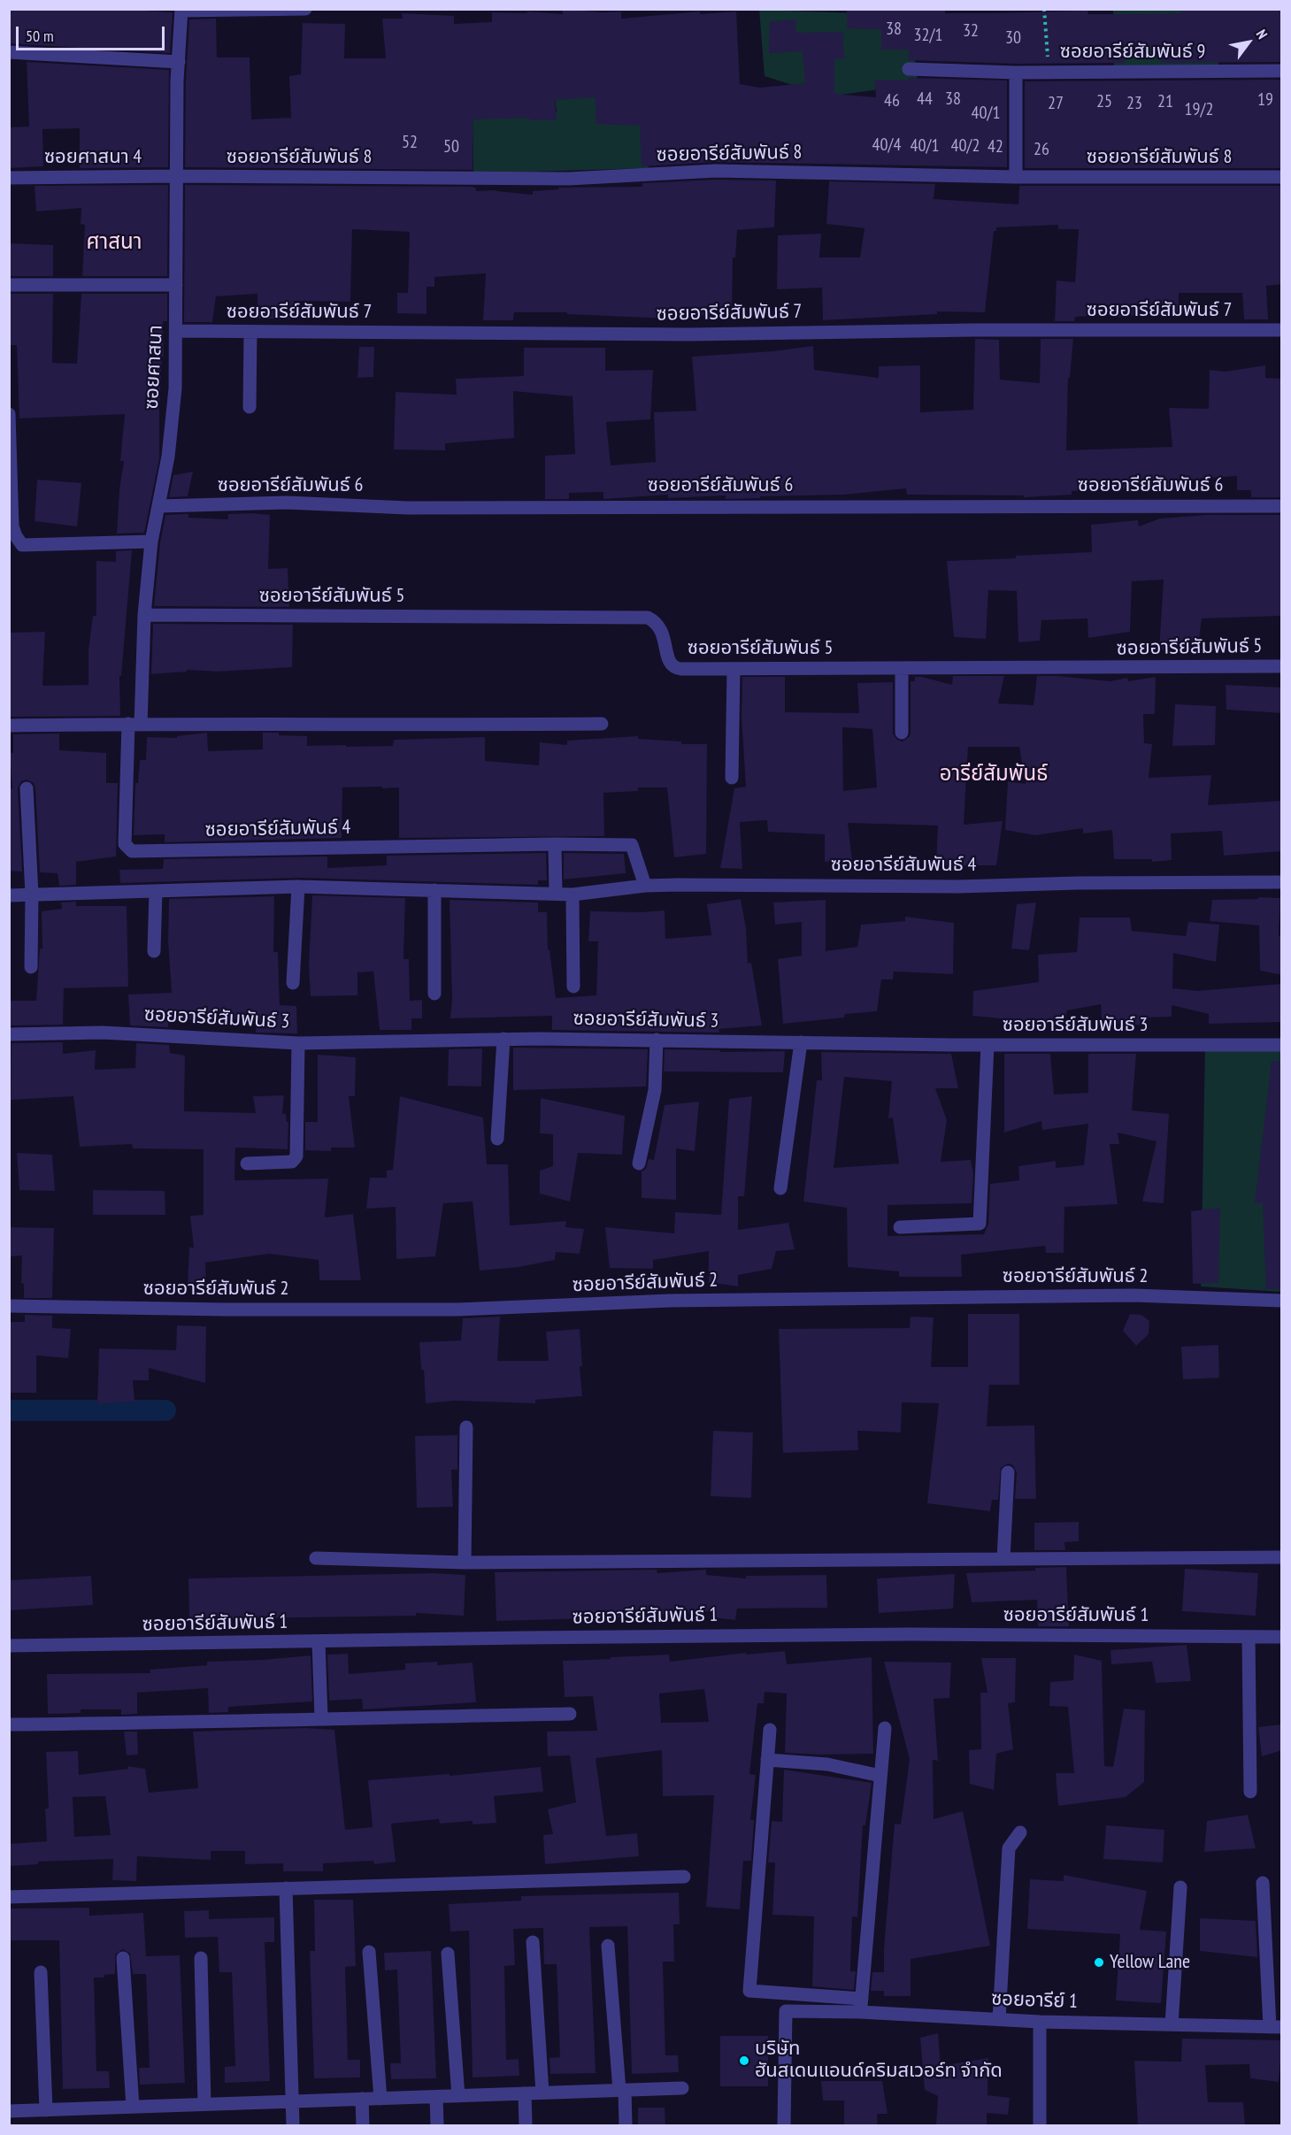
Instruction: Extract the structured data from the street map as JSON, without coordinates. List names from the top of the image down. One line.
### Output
{"streets":{"street":["ซอยอารีย์สัมพันธ์ 9","ซอยอารีย์สัมพันธ์ 8","ซอยศาสนา 4","ซอยอารีย์สัมพันธ์ 7","ซอยศาสนา","ซอยอารีย์สัมพันธ์ 6","ซอยอารีย์สัมพันธ์ 5","ซอยอารีย์สัมพันธ์ 4","ซอยอารีย์สัมพันธ์ 3","ซอยอารีย์สัมพันธ์ 2","ซอยอารีย์สัมพันธ์ 1","ซอยอารีย์ 1"]},"crossings":[["ซอยอารีย์สัมพันธ์ 8","ซอยศาสนา 4"],["ซอยอารีย์สัมพันธ์ 8","ซอยศาสนา"],["ซอยศาสนา 4","ซอยศาสนา"],["ซอยอารีย์สัมพันธ์ 7","ซอยศาสนา"],["ซอยศาสนา","ซอยอารีย์สัมพันธ์ 6"],["ซอยศาสนา","ซอยอารีย์สัมพันธ์ 5"],["ซอยศาสนา","ซอยอารีย์สัมพันธ์ 4"]],"districts":["ศาสนา","อารีย์สัมพันธ์"],"places":["Yellow Lane","บริษัท ฮันสเดนแอนด์คริมสเวอร์ท จำกัด"],"house_numbers":["38","32","32/1","30","44","38","19","46","25","21","27","23","19/2","40/1","52","40/4","40/1","40/2","50","42","26"],"scale_bar":"50 m","north":"top right"}
